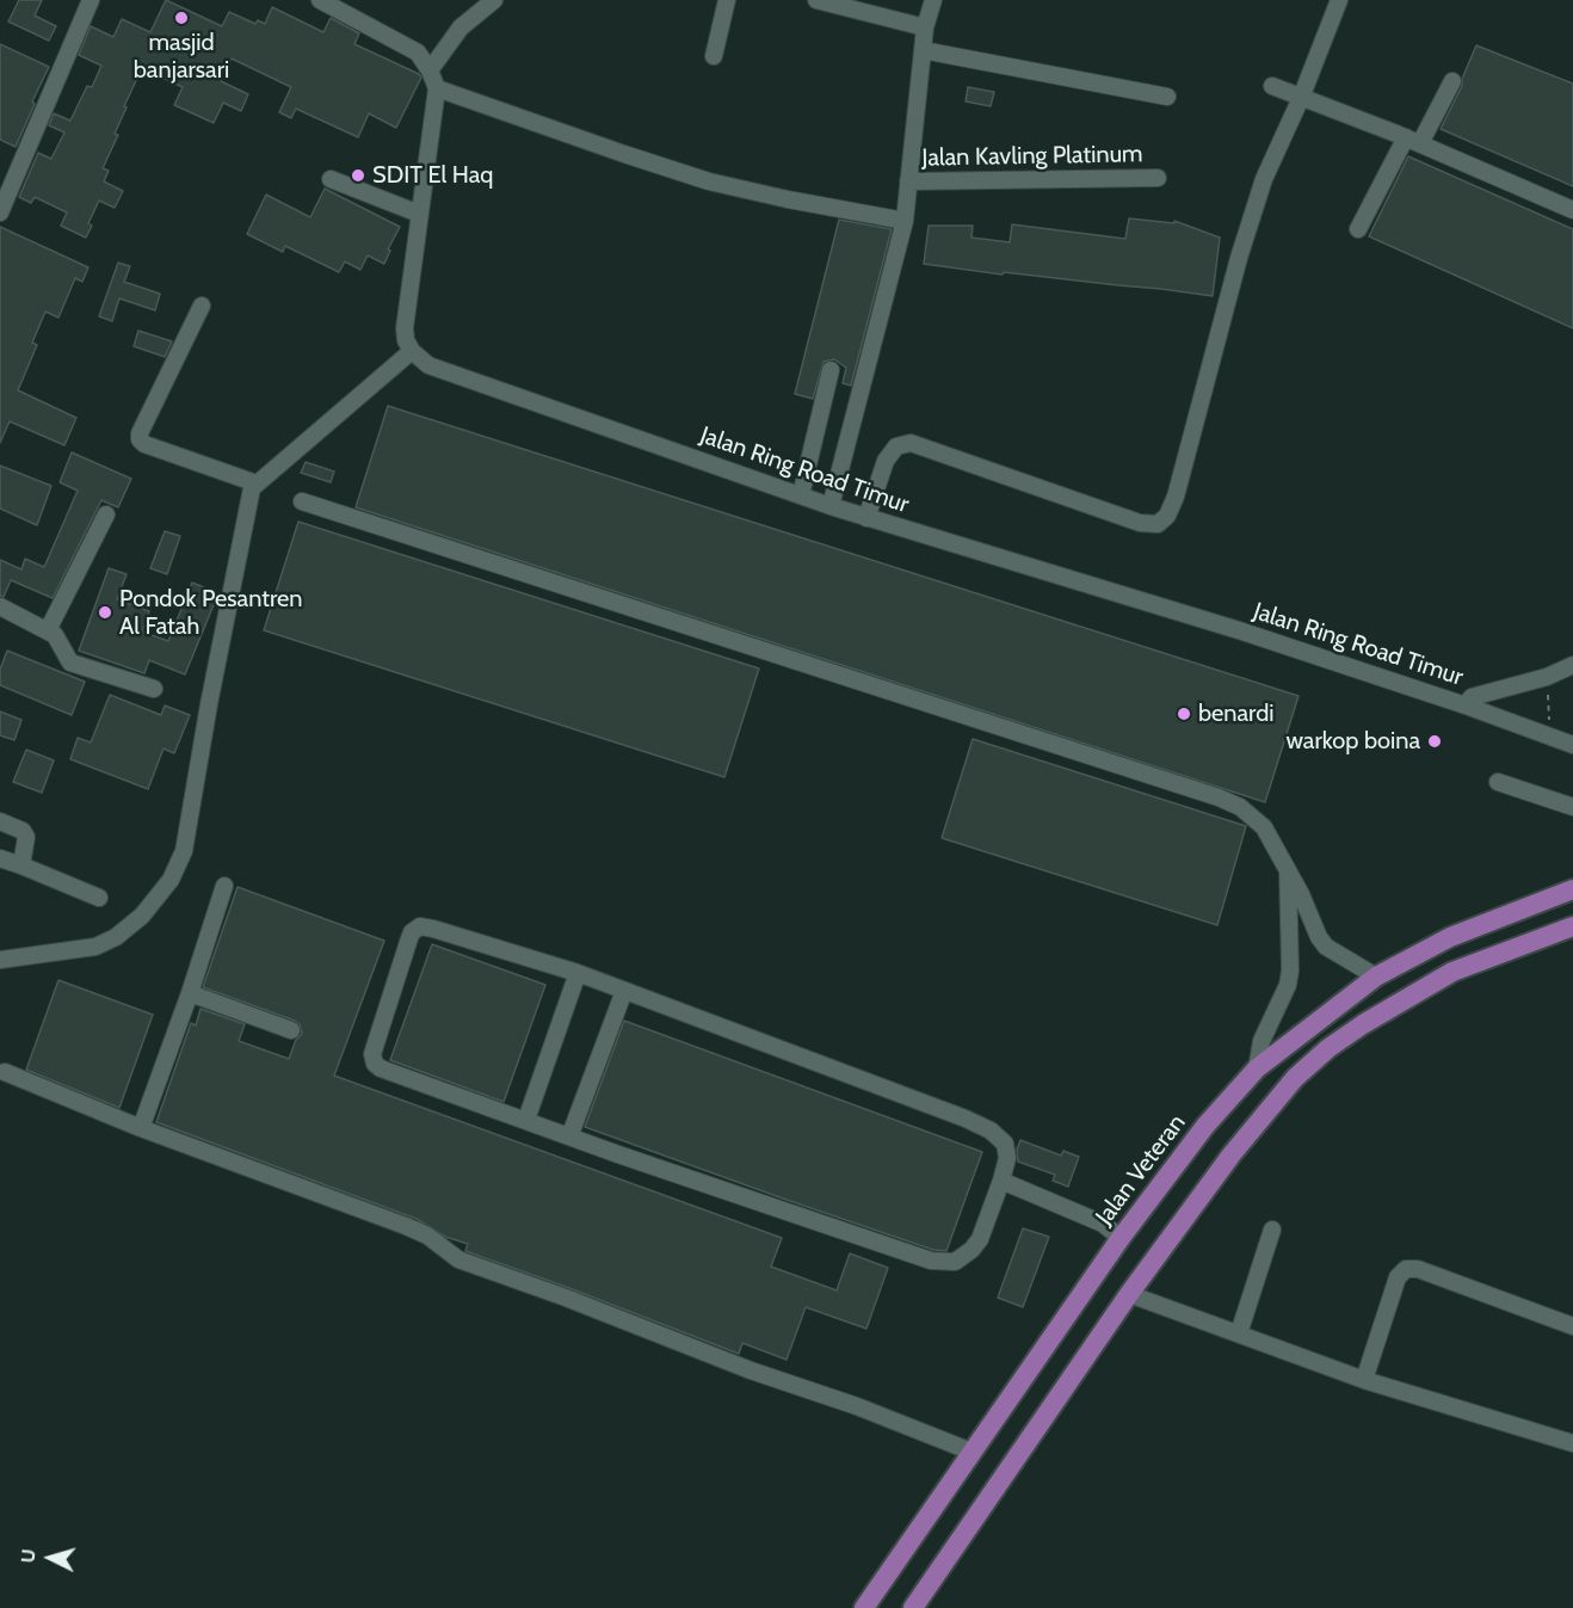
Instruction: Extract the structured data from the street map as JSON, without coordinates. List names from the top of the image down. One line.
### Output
{"streets":{"main road":["Jalan Veteran"],"street":["Jalan Kavling Platinum","Jalan Ring Road Timur"]},"places":["masjid banjarsari","SDIT El Haq","Pondok Pesantren Al Fatah","benardi","warkop boina"],"north":"left"}
